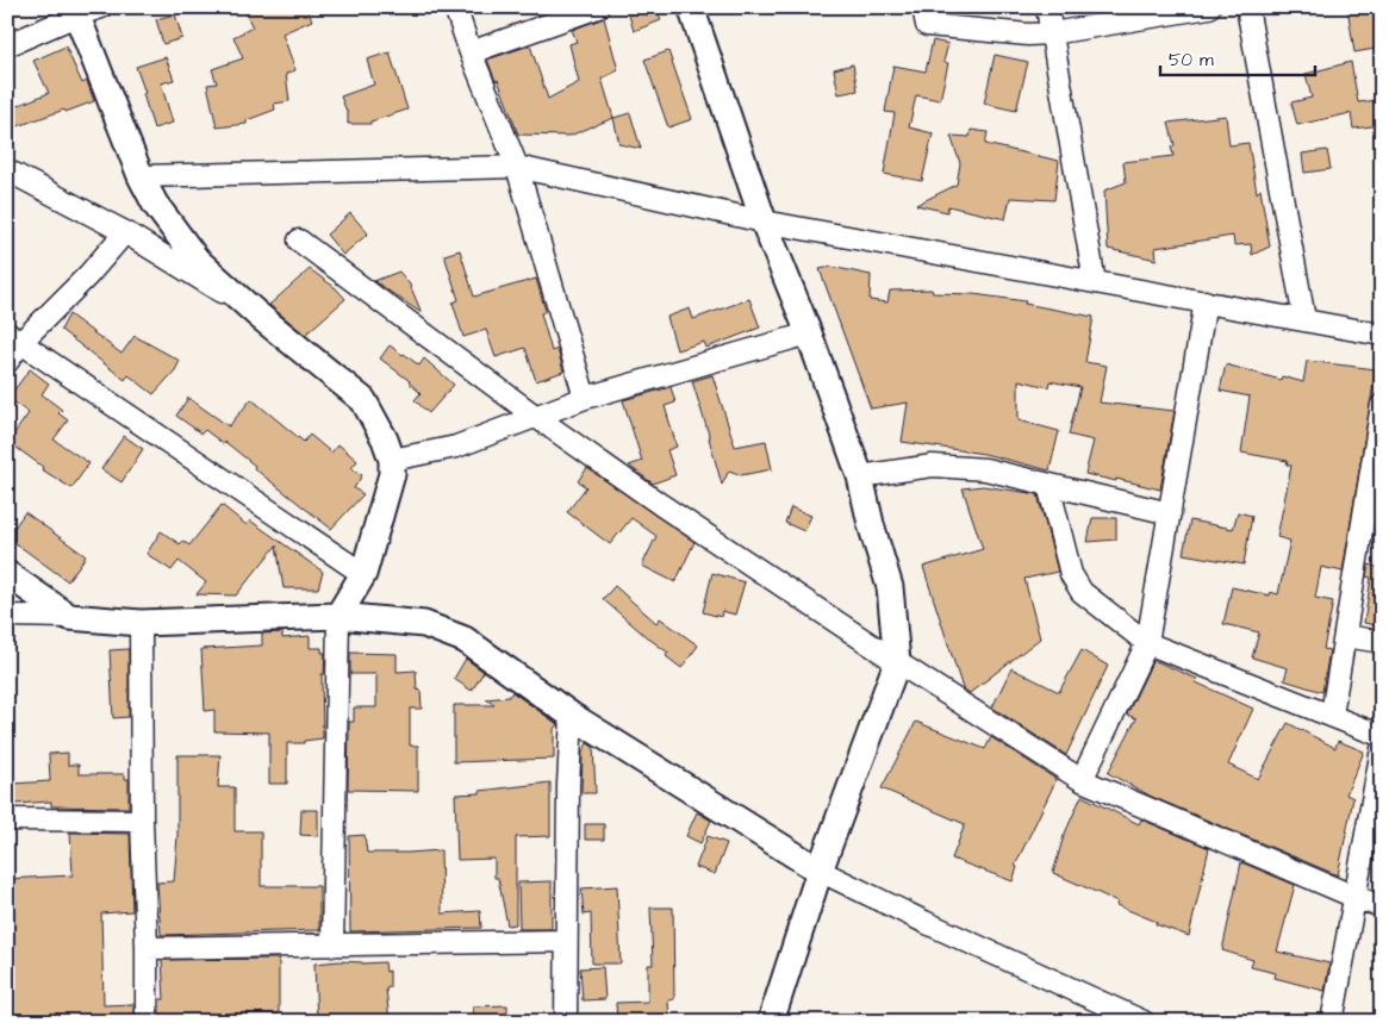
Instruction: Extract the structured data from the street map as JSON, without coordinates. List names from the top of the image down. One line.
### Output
{"scale_bar":"50 m"}
